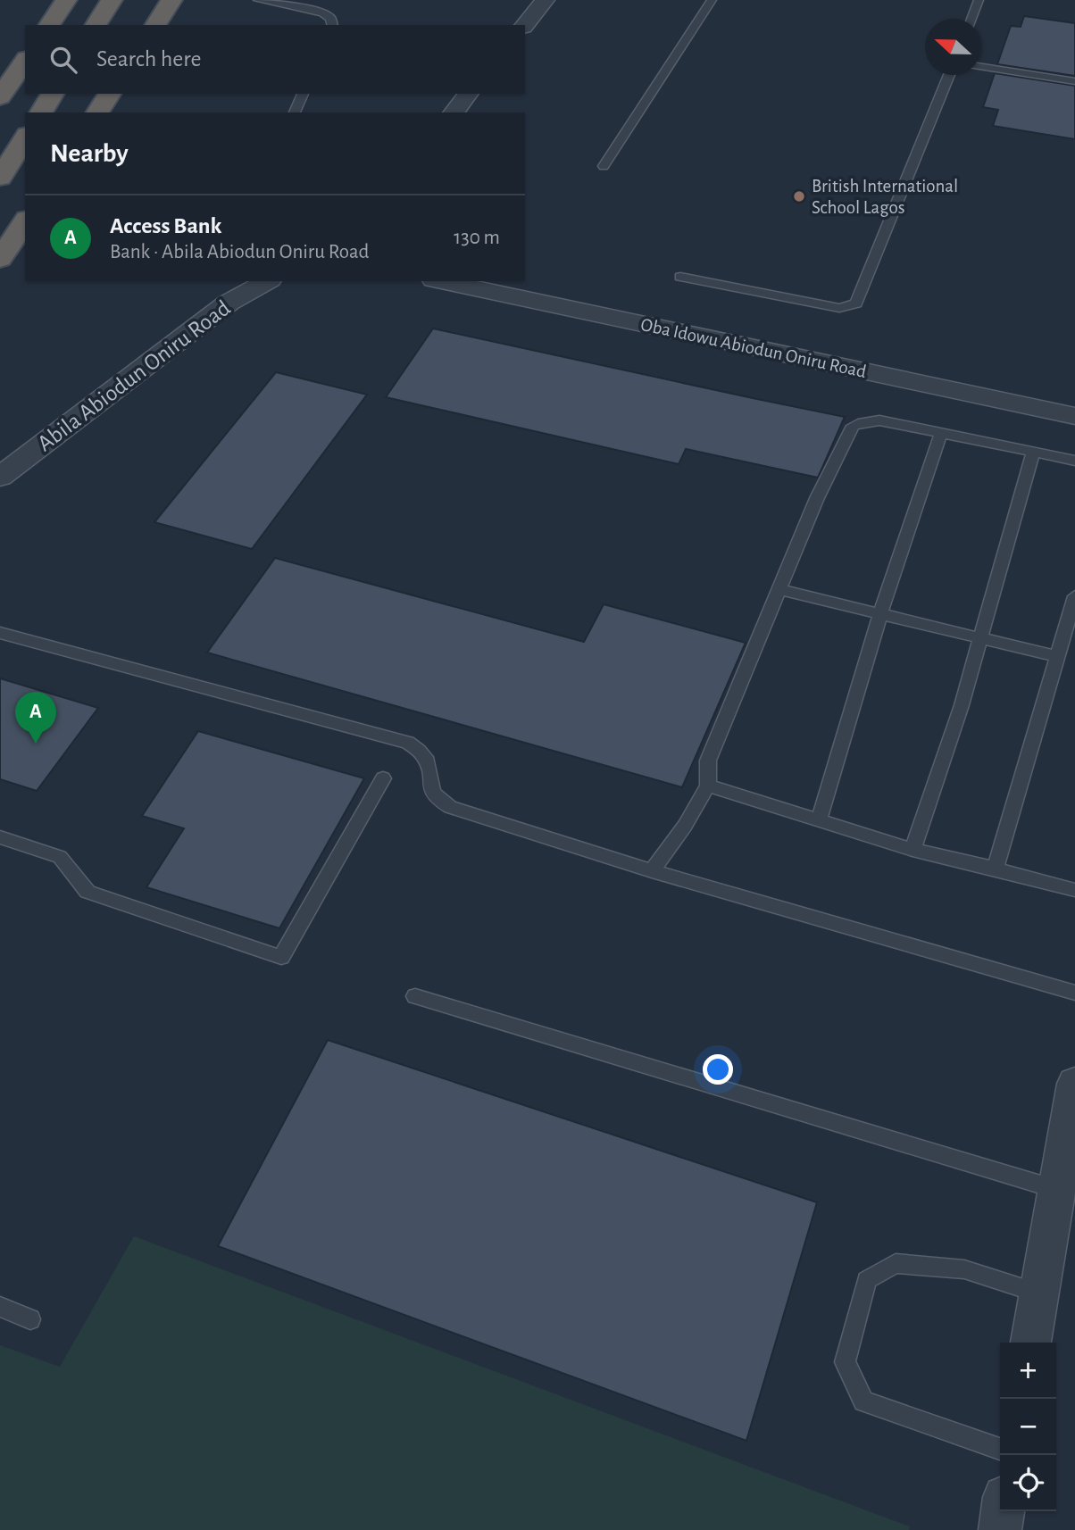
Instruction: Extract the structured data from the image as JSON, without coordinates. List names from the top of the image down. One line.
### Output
{"streets":{"street":["Oba Idowu Abiodun Oniru Road","Abila Abiodun Oniru Road"]},"places":["British International School Lagos"],"north":"left","page":{"search":"Search here","heading":"Nearby","list":[{"mark":"A","name":"Access Bank","note":"Bank · Abila Abiodun Oniru Road","value":"130 m"}],"pins":"A","map_buttons":["+","−"]}}
